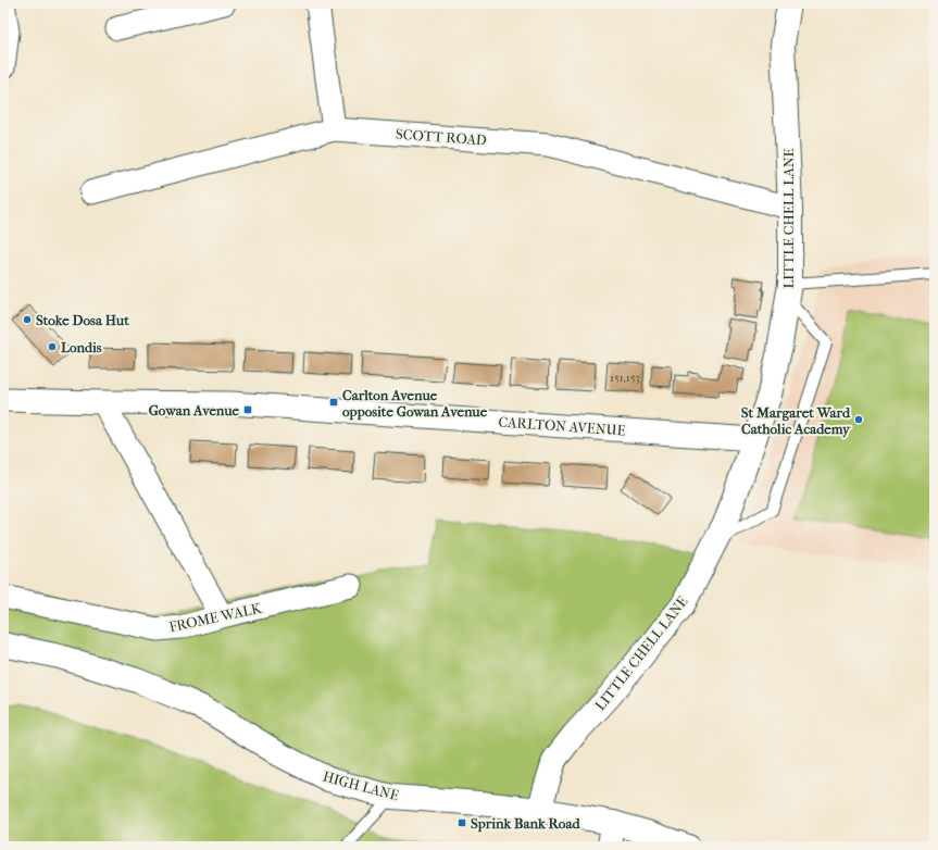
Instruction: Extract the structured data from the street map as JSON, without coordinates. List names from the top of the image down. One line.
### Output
{"streets":{"street":["SCOTT ROAD","LITTLE CHELL LANE","CARLTON AVENUE","FROME WALK","HIGH LANE"]},"crossings":[["SCOTT ROAD","LITTLE CHELL LANE"],["LITTLE CHELL LANE","CARLTON AVENUE"],["LITTLE CHELL LANE","HIGH LANE"]],"places":{"other":["Stoke Dosa Hut","Londis","St Margaret Ward Catholic Academy"],"transit":["Carlton Avenue opposite Gowan Avenue","Gowan Avenue","Sprink Bank Road"]},"house_numbers":["151,153"]}
